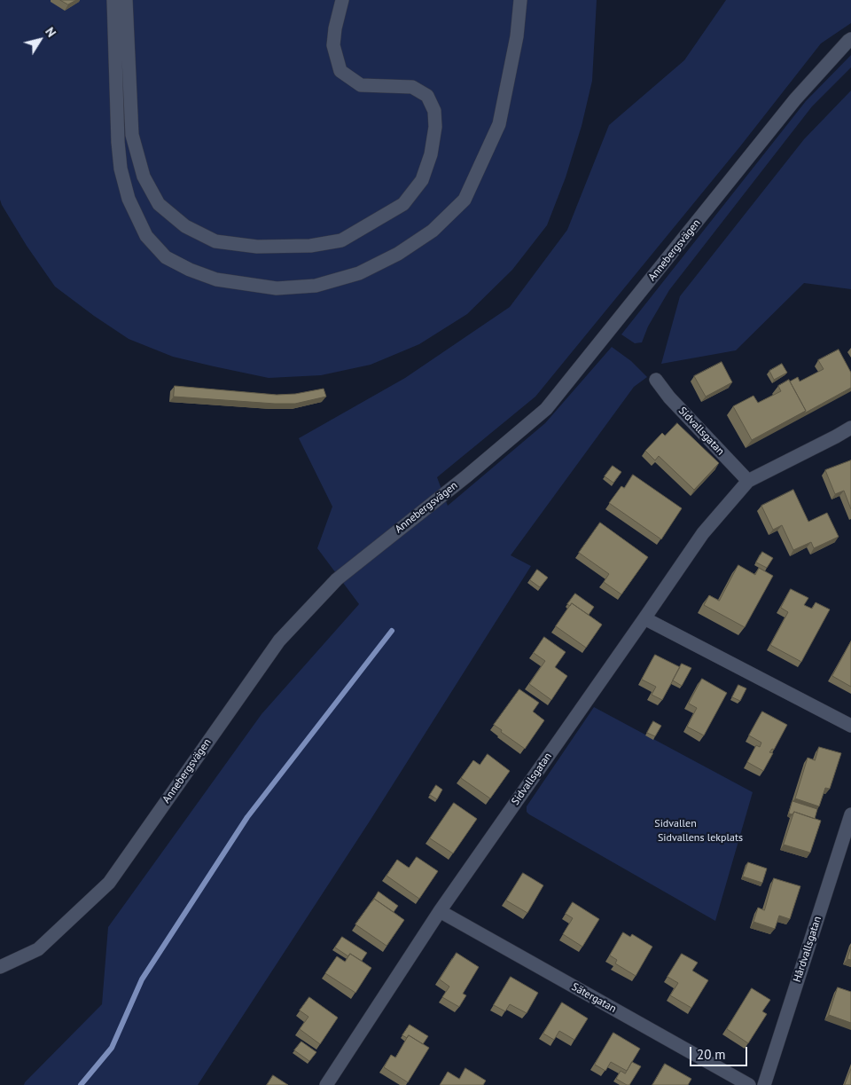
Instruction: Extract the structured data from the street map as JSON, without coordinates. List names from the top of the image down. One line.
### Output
{"streets":{"street":["Annebergsvägen","Sidvallsgatan","Hårdvallsgatan","Sätergatan"]},"crossings":[["Sidvallsgatan","Sätergatan"]],"parks":["Sidvallen","Sidvallens lekplats"],"scale_bar":"20 m","north":"top right"}
